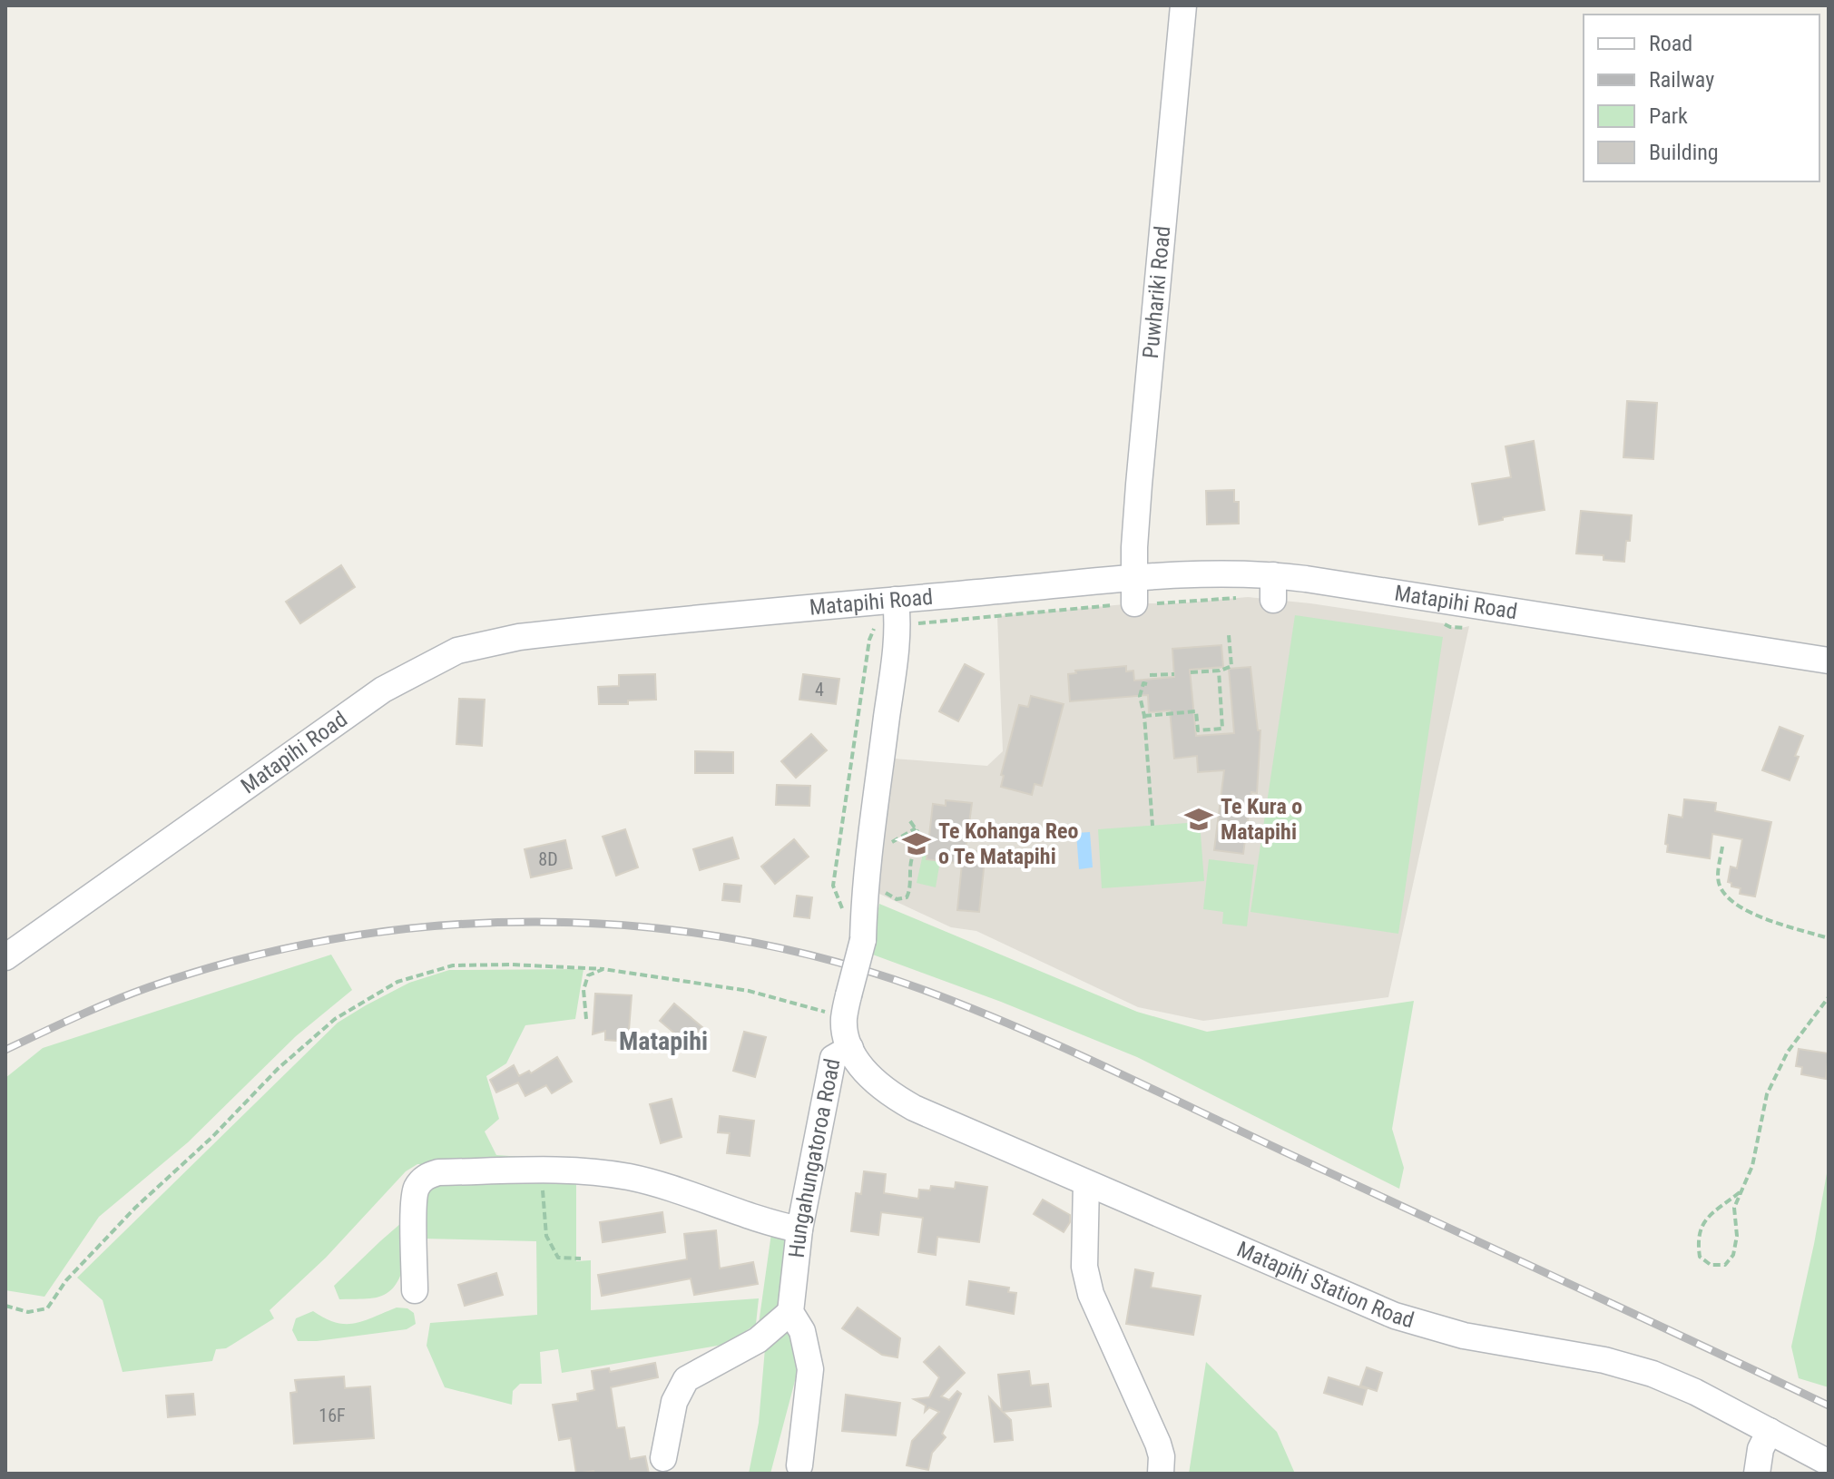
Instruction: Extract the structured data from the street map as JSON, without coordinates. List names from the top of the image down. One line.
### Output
{"streets":{"street":["Puwhariki Road","Matapihi Road","Hungahungatoroa Road","Matapihi Station Road"]},"crossings":[["Puwhariki Road","Matapihi Road"],["Matapihi Road","Hungahungatoroa Road"],["Hungahungatoroa Road","Matapihi Station Road"]],"districts":["Matapihi"],"places":{"school or university":["Te Kura o Matapihi","Te Kohanga Reo o Te Matapihi"]},"house_numbers":["4","8D","16F"],"legend":["Road","Railway","Park","Building"]}
